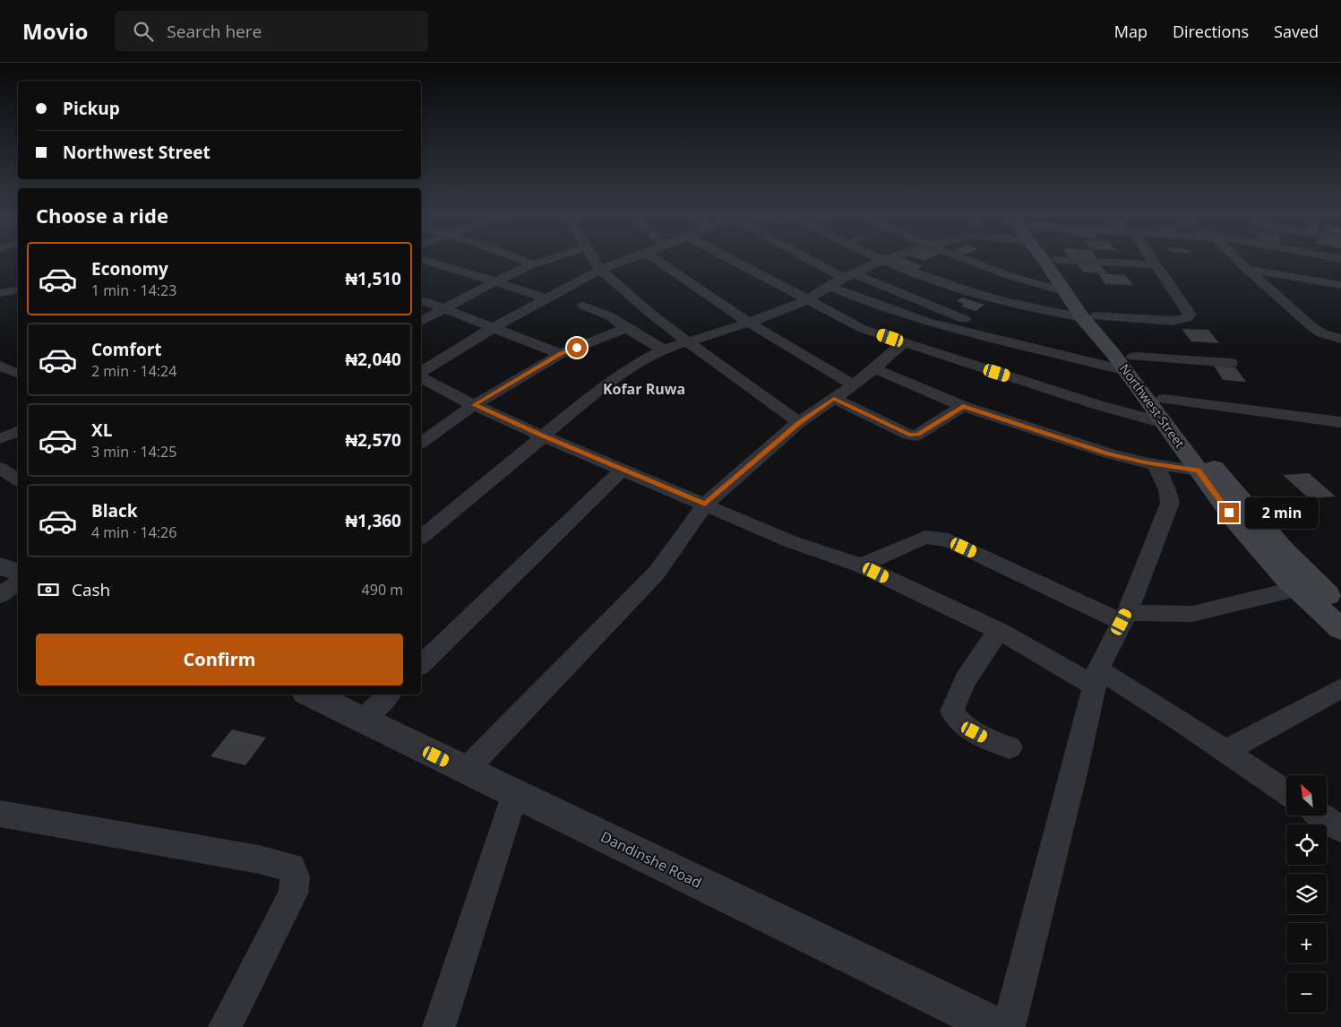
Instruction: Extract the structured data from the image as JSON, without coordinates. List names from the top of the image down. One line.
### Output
{"streets":{"main road":["Northwest Street"],"street":["Dandinshe Road"]},"districts":["Kofar Ruwa"],"north":"top left","page":{"header":"Movio","search":"Search here","nav":["Map","Directions","Saved"],"banner":["Pickup","Northwest Street"],"heading":"Choose a ride","list":[{"name":"Economy","note":"1 min · 14:23","value":"₦1,510"},{"name":"Comfort","note":"2 min · 14:24","value":"₦2,040"},{"name":"XL","note":"3 min · 14:25","value":"₦2,570"},{"name":"Black","note":"4 min · 14:26","value":"₦1,360"}],"bubble":"2 min","pay":["Cash","490 m"],"buttons":"Confirm","map_buttons":["+","−"]}}
